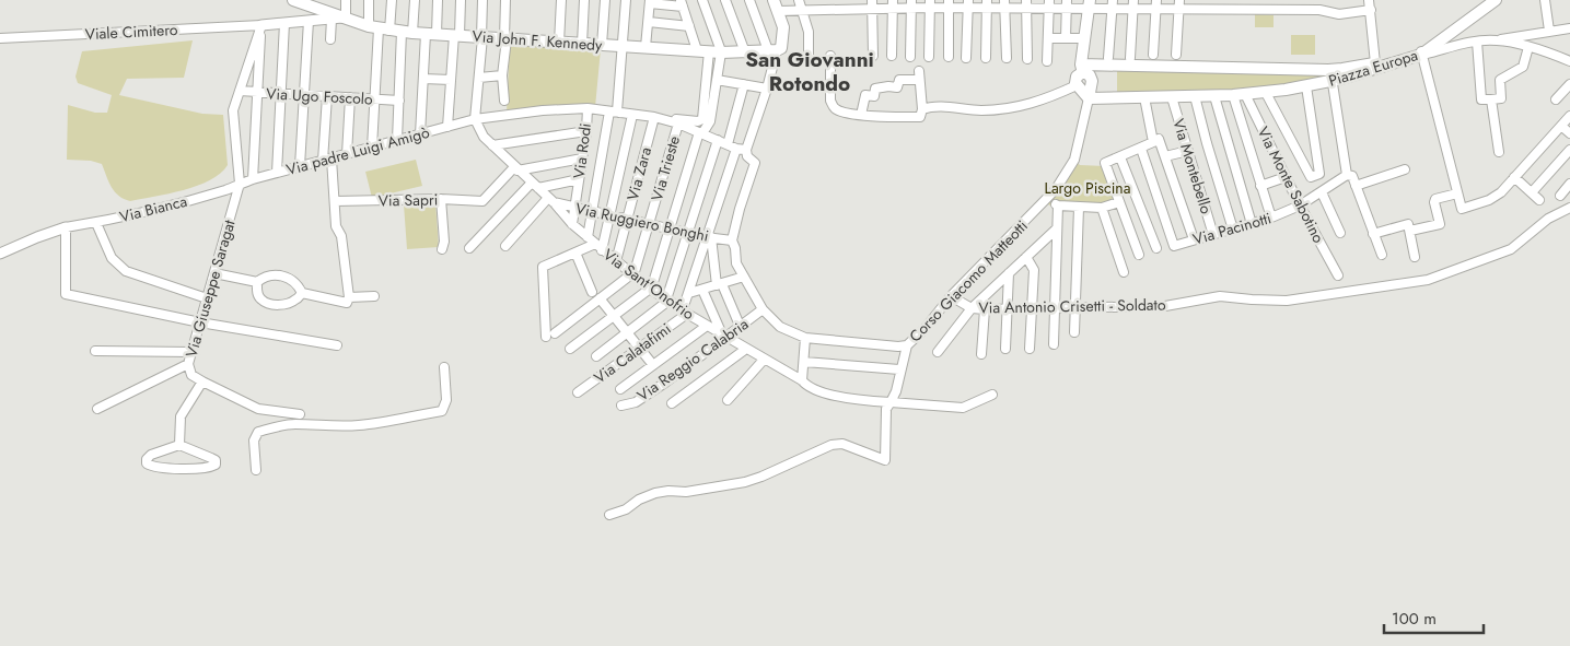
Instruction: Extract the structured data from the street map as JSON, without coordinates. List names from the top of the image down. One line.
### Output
{"streets":{"main road":["Via John F. Kennedy","Piazza Europa"],"street":["Viale Cimitero","Via Ugo Foscolo","Via padre Luigi Amigò","Via Rodi","Via Montebello","Via Trieste","Via Zara","Via Monte Sabotino","Via Sapri","Via Bianca","Via Ruggiero Bonghi","Via Pacinotti","Corso Giacomo Matteotti","Via Sant'Onofrio","Via Giuseppe Saragat","Via Antonio Crisetti - Soldato","Via Calatafimi","Via Reggio Calabria"]},"crossings":[["Piazza Europa","Via Montebello"],["Piazza Europa","Via Monte Sabotino"],["Piazza Europa","Corso Giacomo Matteotti"],["Via padre Luigi Amigò","Via Rodi"],["Via padre Luigi Amigò","Via Bianca"],["Via padre Luigi Amigò","Via Sant'Onofrio"],["Via padre Luigi Amigò","Via Giuseppe Saragat"],["Via Rodi","Via Ruggiero Bonghi"],["Via Rodi","Via Sant'Onofrio"],["Via Montebello","Via Pacinotti"],["Via Trieste","Via Ruggiero Bonghi"],["Via Trieste","Via Sant'Onofrio"],["Via Zara","Via Ruggiero Bonghi"],["Via Zara","Via Sant'Onofrio"],["Via Monte Sabotino","Via Pacinotti"],["Via Sapri","Via Sant'Onofrio"],["Via Bianca","Via Giuseppe Saragat"],["Via Ruggiero Bonghi","Corso Giacomo Matteotti"],["Via Ruggiero Bonghi","Via Sant'Onofrio"],["Corso Giacomo Matteotti","Via Antonio Crisetti - Soldato"],["Corso Giacomo Matteotti","Via Reggio Calabria"],["Via Sant'Onofrio","Via Calatafimi"],["Via Sant'Onofrio","Via Reggio Calabria"]],"districts":["San Giovanni Rotondo"],"parks":["Largo Piscina"],"scale_bar":"100 m"}
